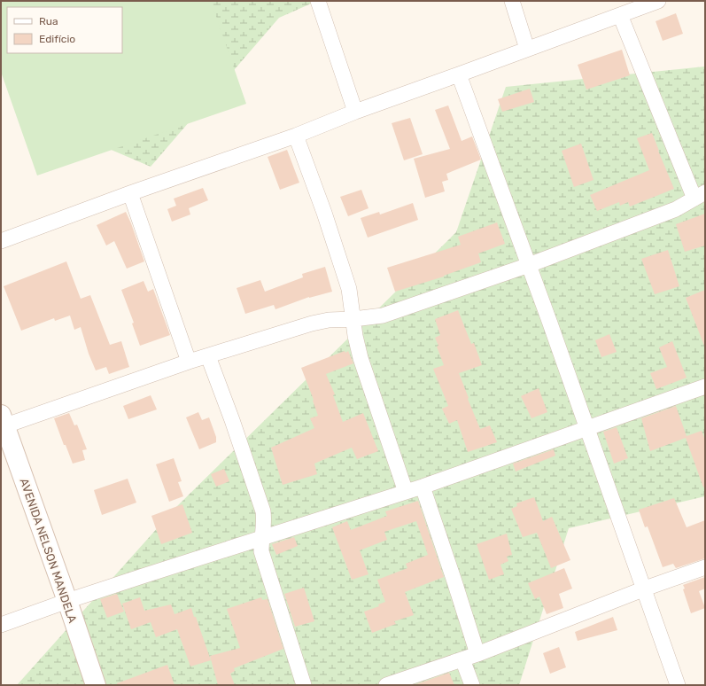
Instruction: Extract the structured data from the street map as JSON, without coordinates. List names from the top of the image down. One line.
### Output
{"streets":{"street":["AVENIDA NELSON MANDELA"]},"legend":["Rua","Edifício"]}
